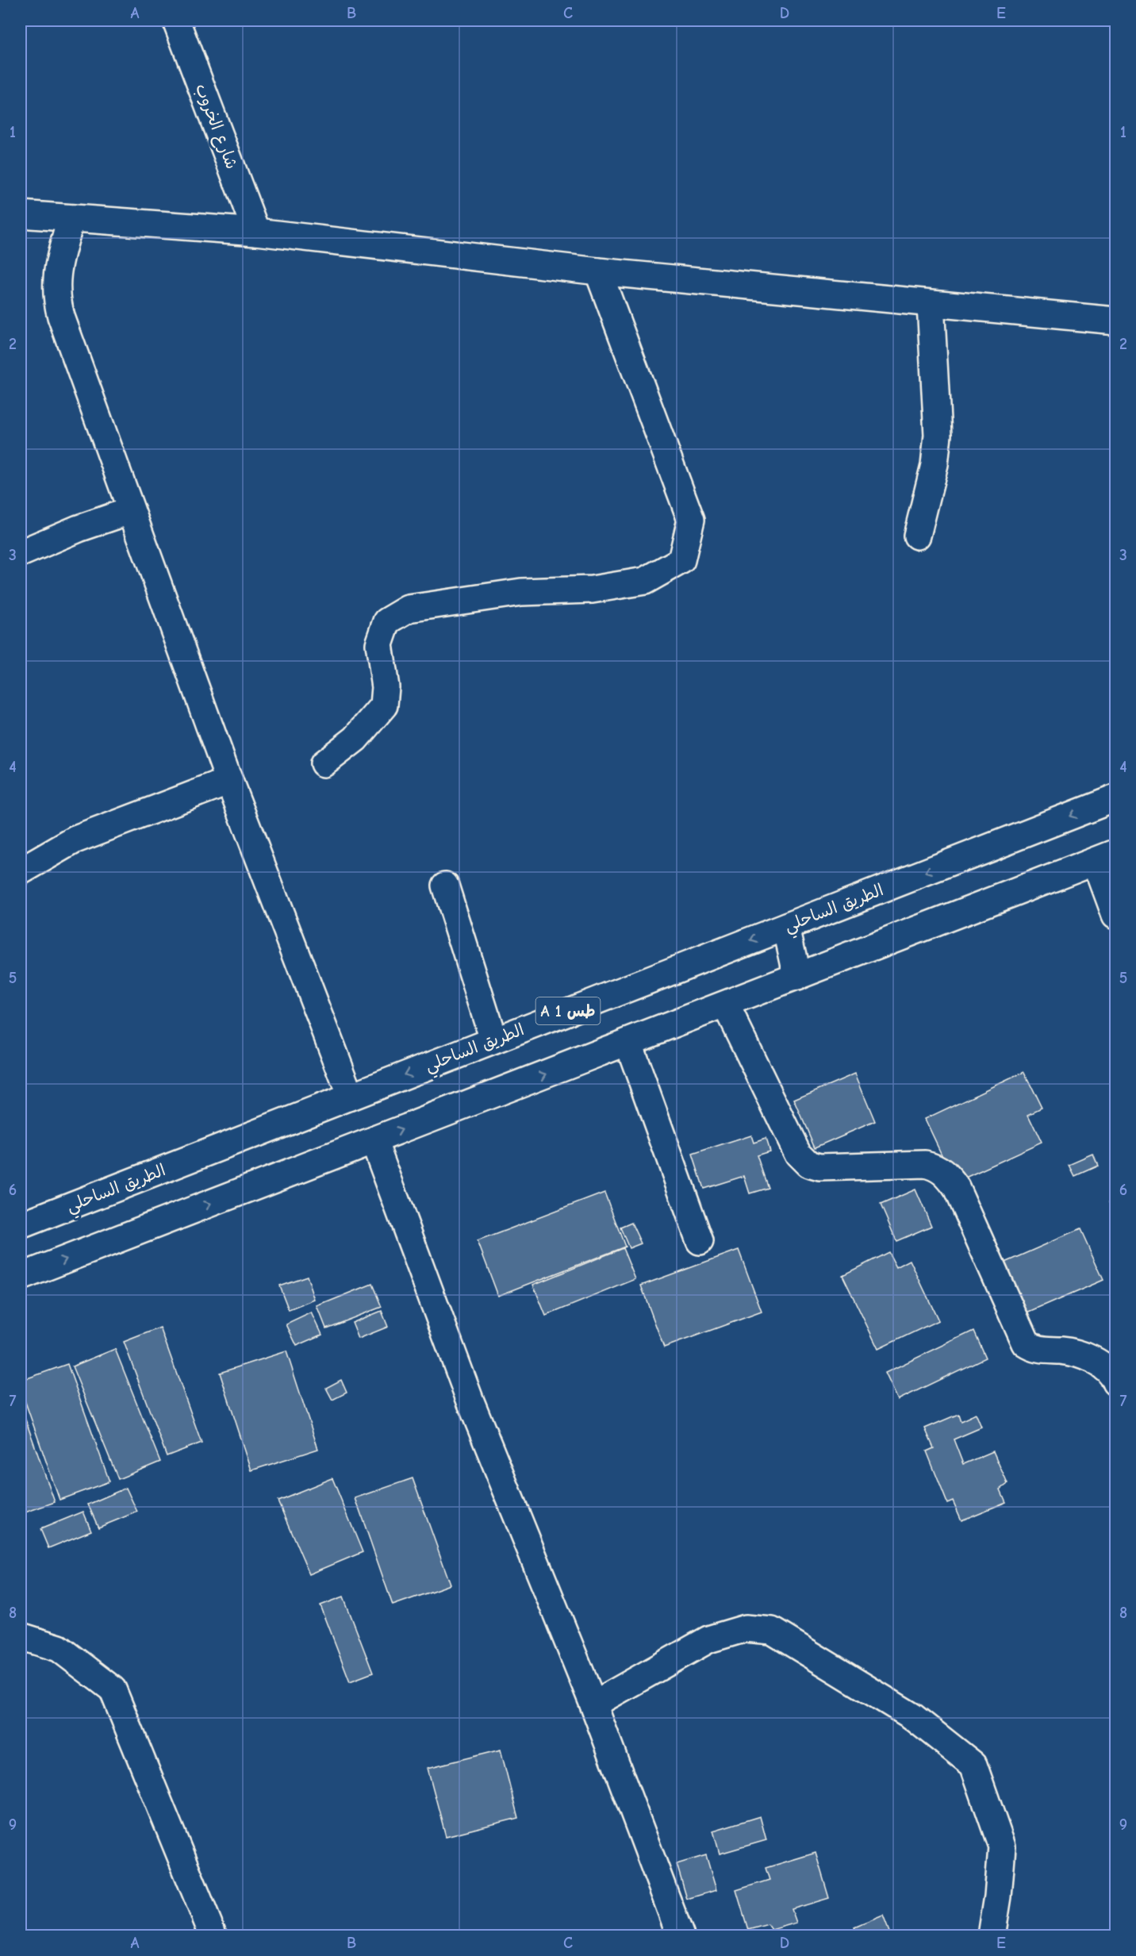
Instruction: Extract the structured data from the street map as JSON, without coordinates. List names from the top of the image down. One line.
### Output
{"streets":{"main road":["شارع الخروب","الطريق الساحلي","A 1 طس"]},"grid":{"columns":["A","B","C","D","E"],"rows":["1","2","3","4","5","6","7","8","9"]}}
